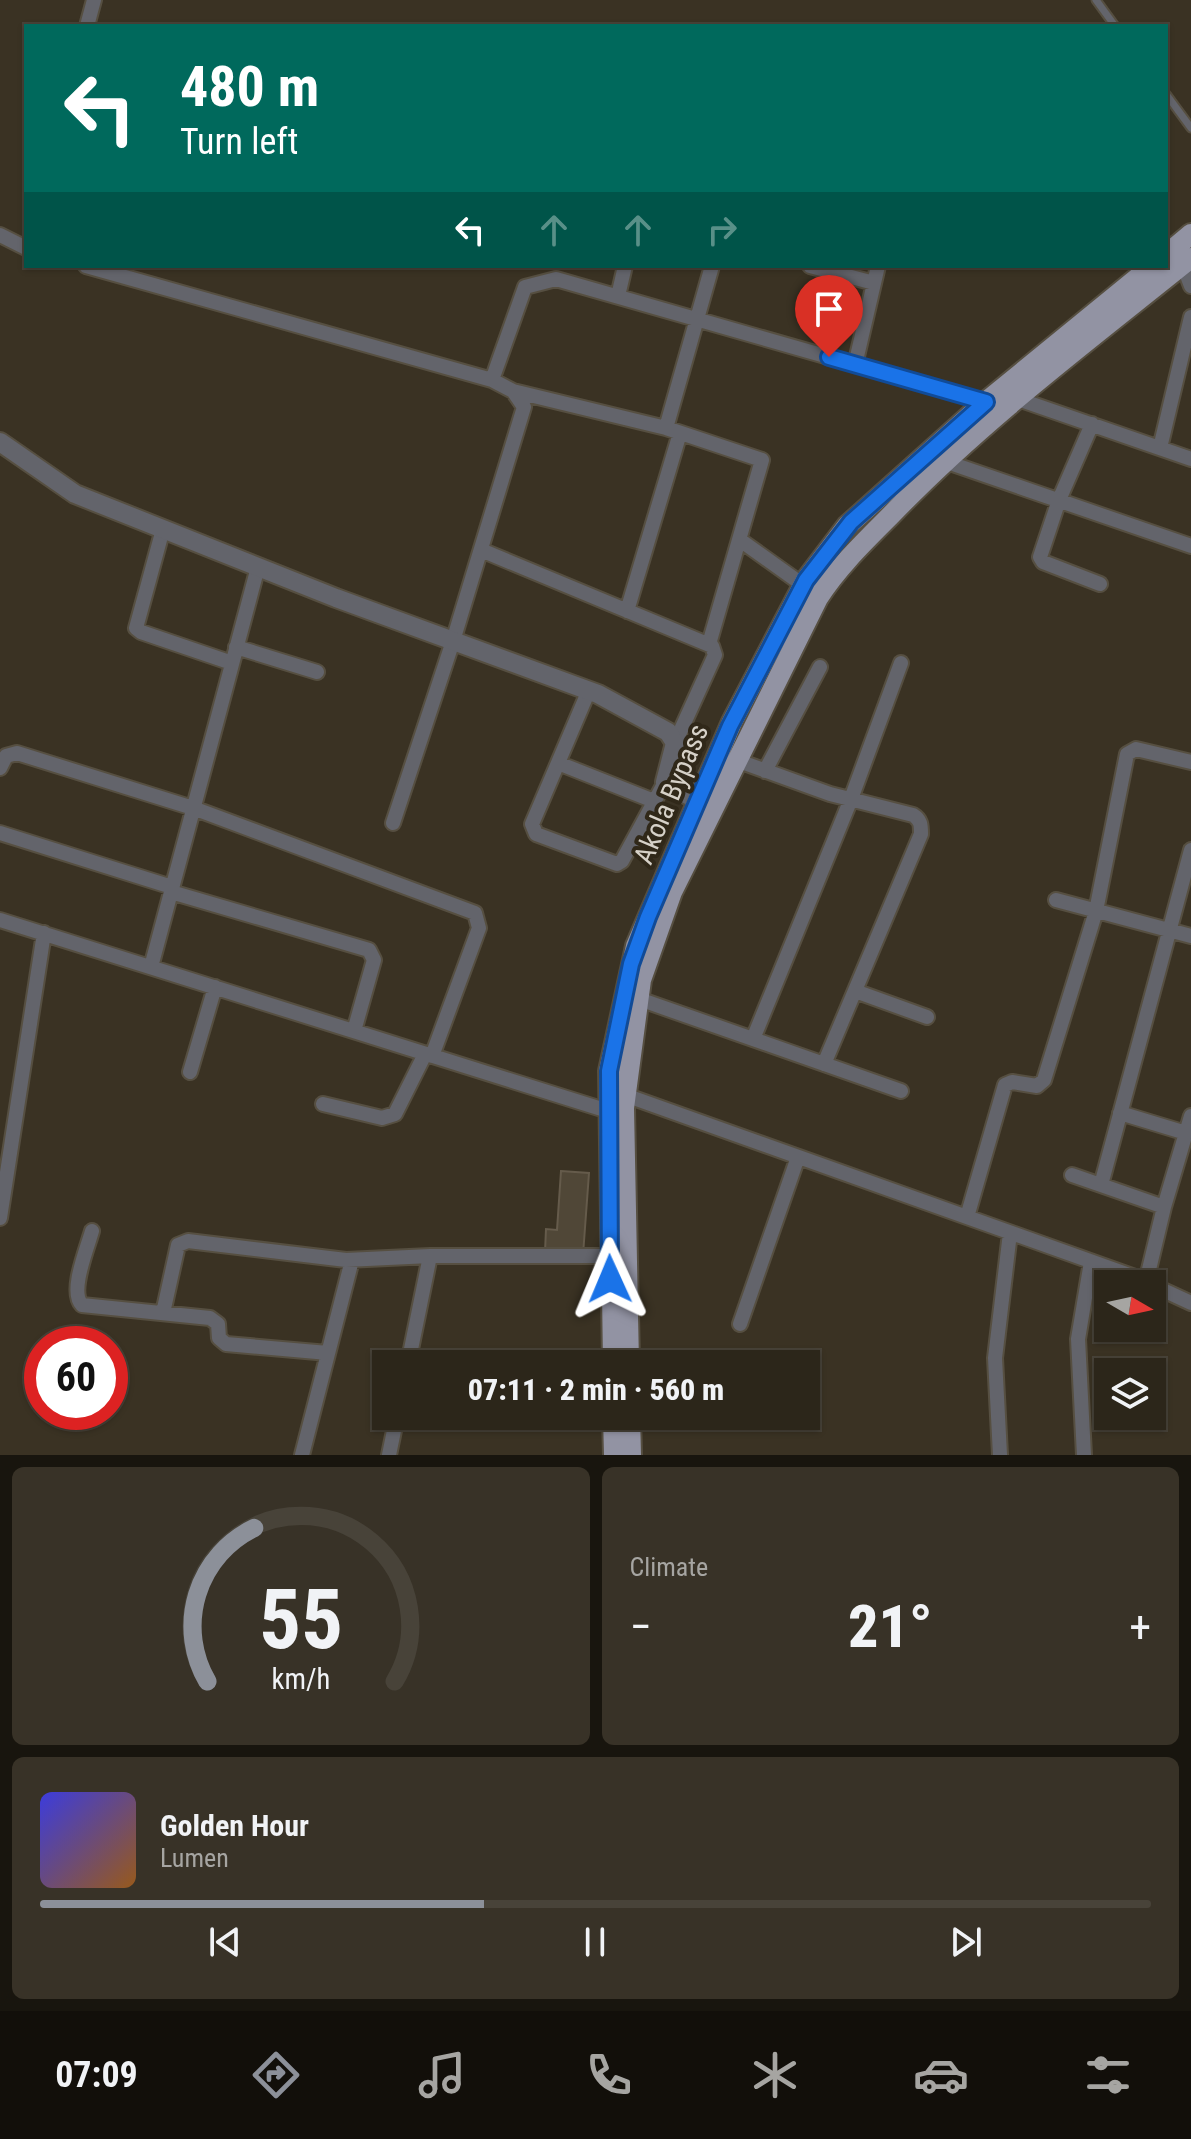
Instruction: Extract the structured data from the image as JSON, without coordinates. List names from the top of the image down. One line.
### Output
{"streets":{"main road":["Akola Bypass"]},"north":"right","page":{"turn":["480 m","Turn left"],"limit":"60","trip":"07:11 · 2 min · 560 m","tile":"Climate","heat":["−","21°","+"],"song":["Golden Hour","Lumen"],"tabs":"07:09","gauge":["55","km/h"]}}
